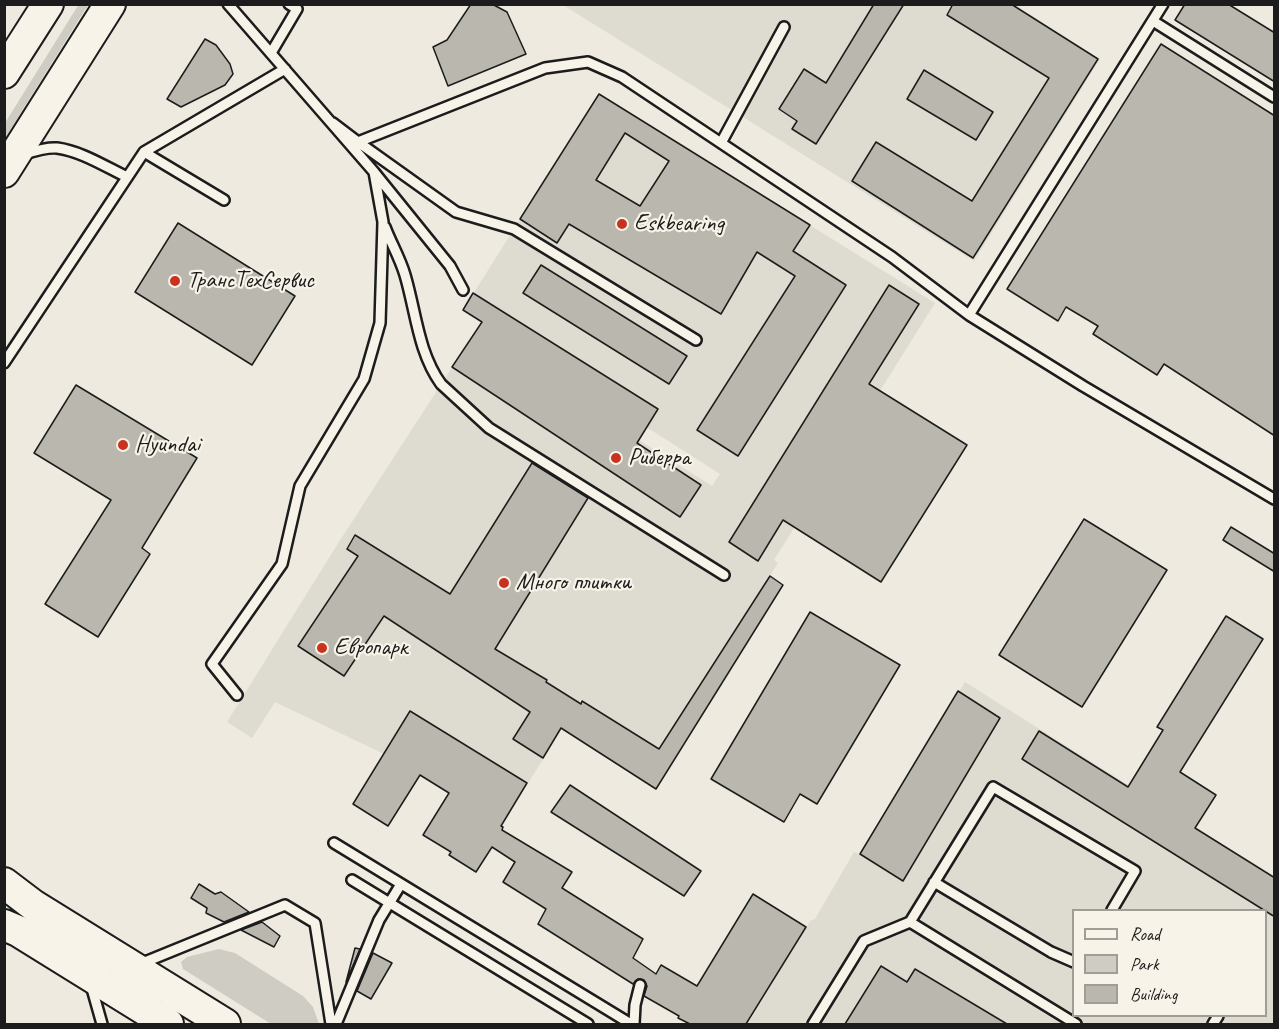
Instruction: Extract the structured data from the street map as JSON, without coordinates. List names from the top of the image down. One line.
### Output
{"places":["Eskbearing","ТрансТехСервис","Hyundai","Риберра","Много плитки","Европарк"],"legend":["Road","Park","Building"]}
